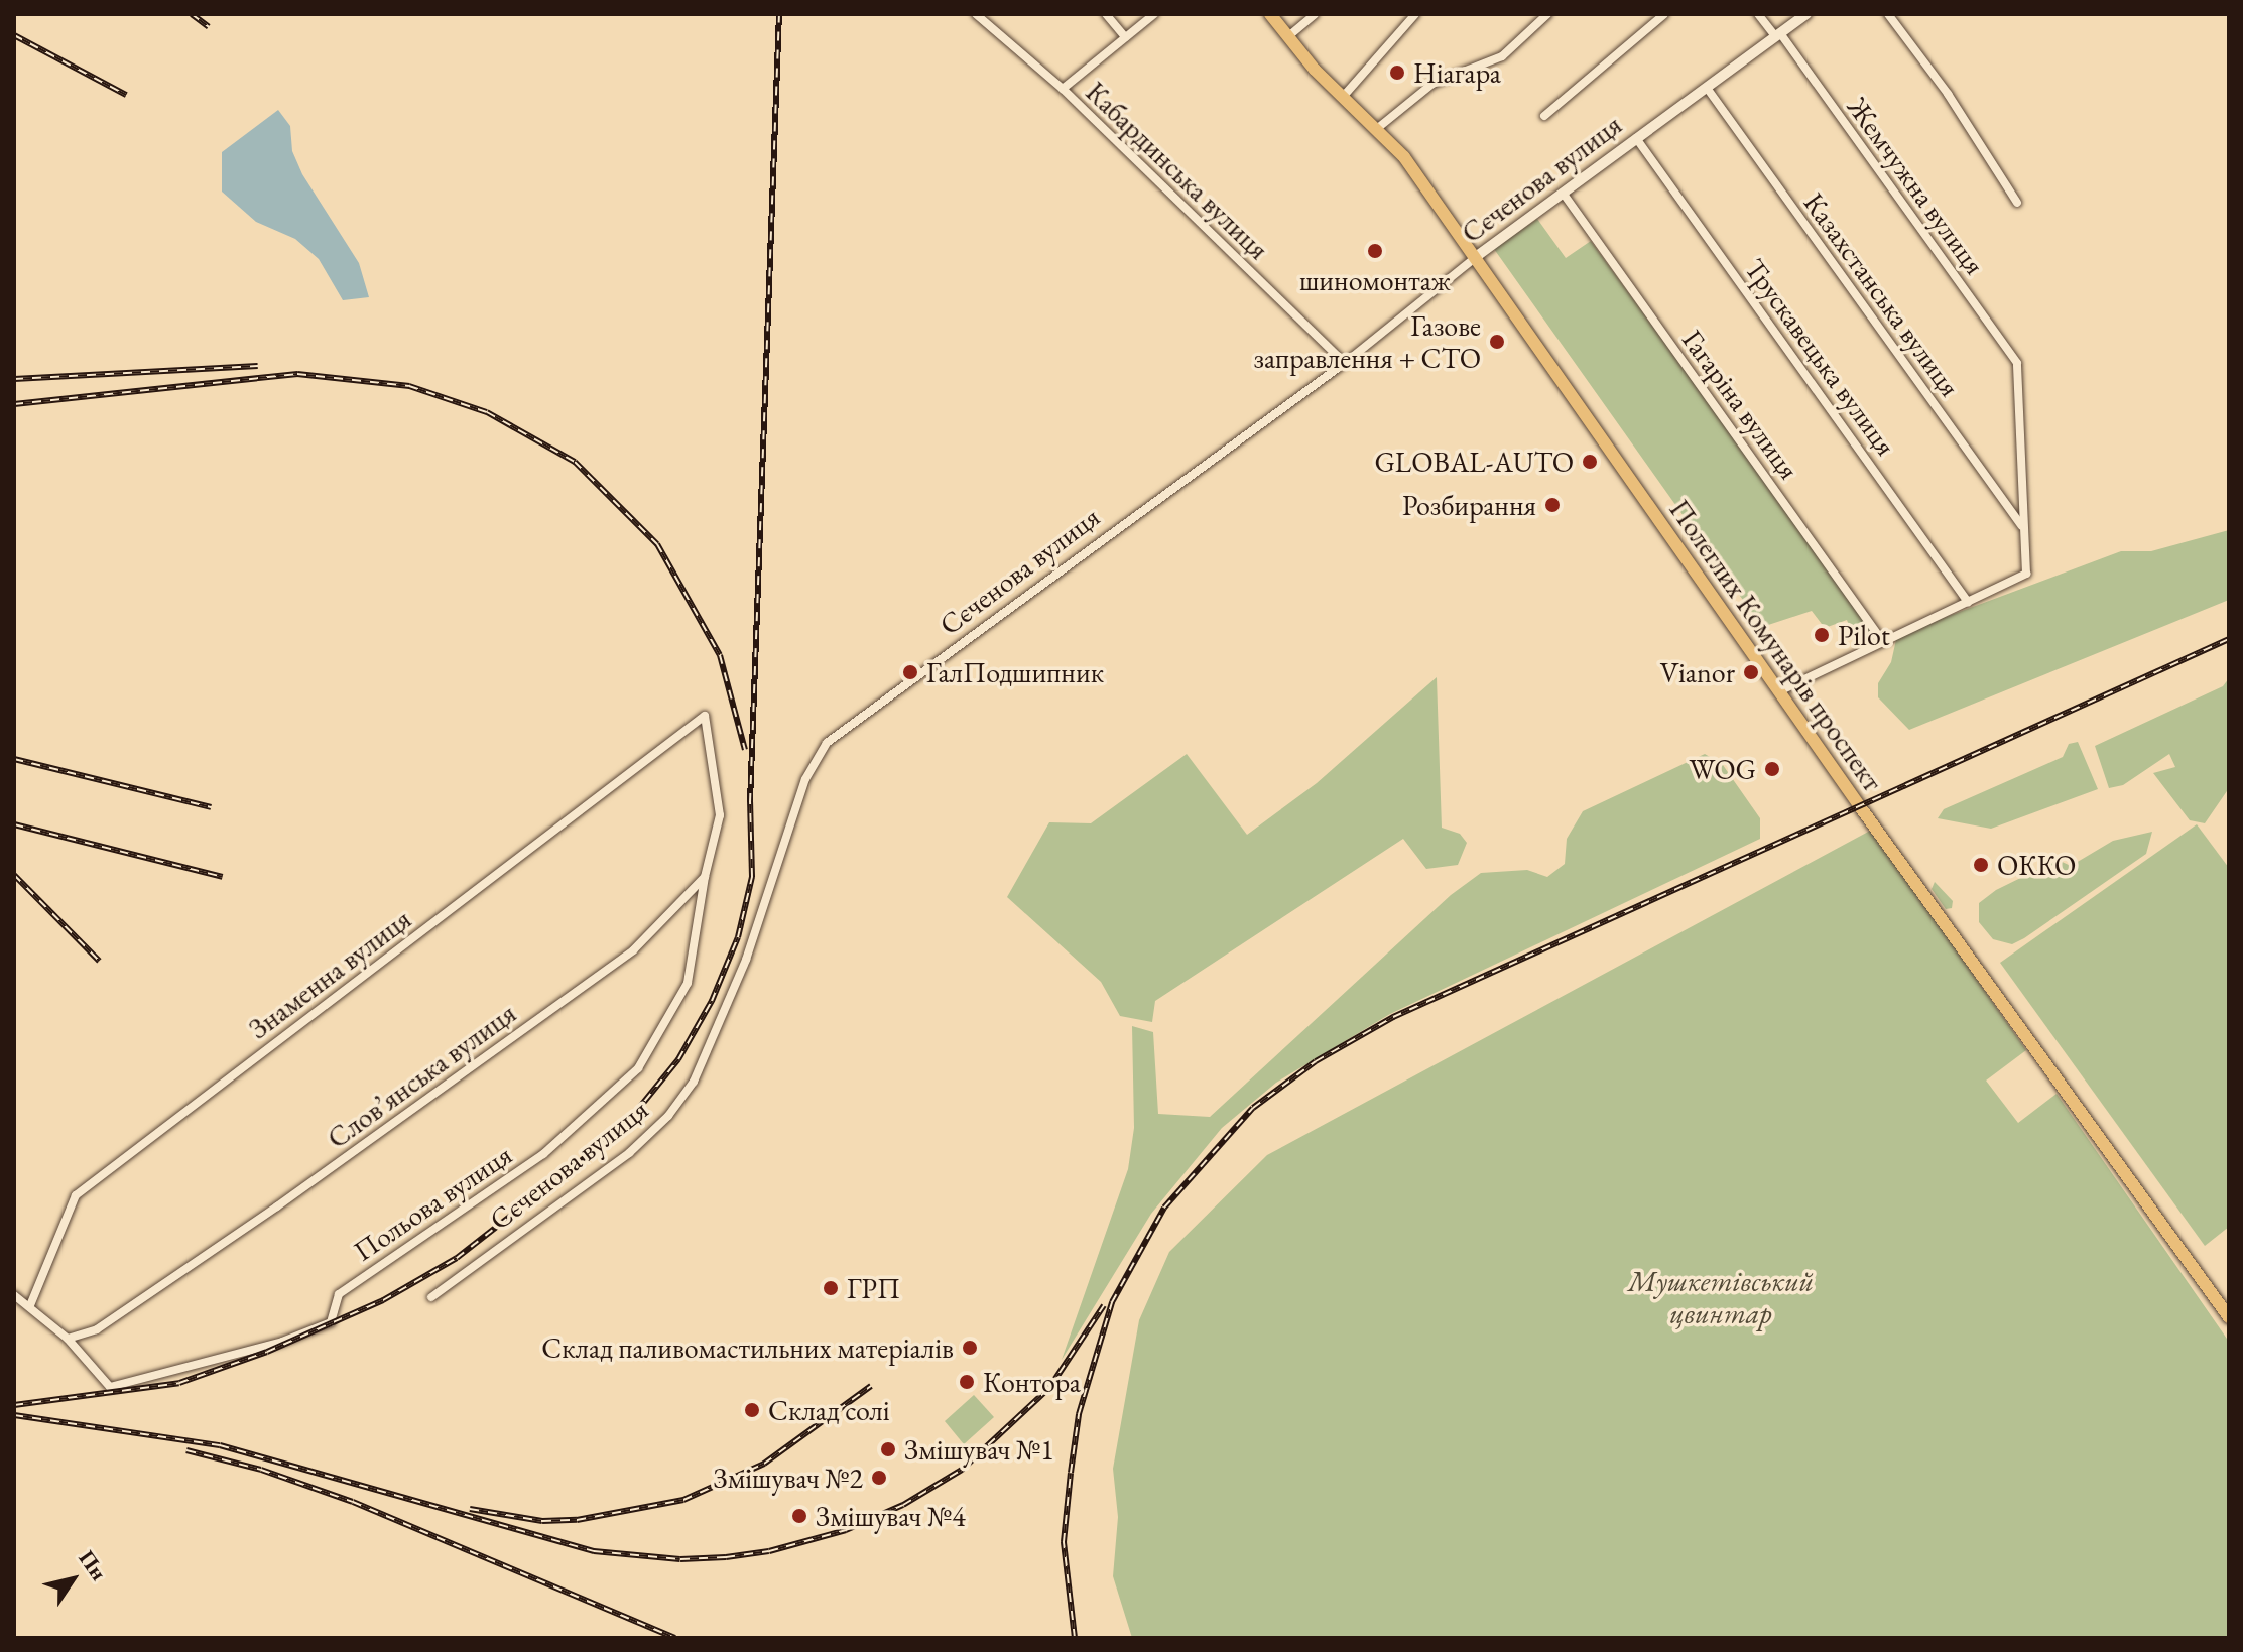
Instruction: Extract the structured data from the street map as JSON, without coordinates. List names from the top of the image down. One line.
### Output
{"streets":{"main road":["Полеглих Комунарів проспект"],"street":["Кабардинська вулиця","Сєченова вулиця","Жемчужна вулиця","Казахстанська вулиця","Трускавецька вулиця","Гагаріна вулиця","Знаменна вулиця","Слов’янська вулиця","Польова вулиця"]},"crossings":[["Кабардинська вулиця","Сєченова вулиця"],["Сєченова вулиця","Жемчужна вулиця"],["Сєченова вулиця","Казахстанська вулиця"],["Сєченова вулиця","Трускавецька вулиця"],["Сєченова вулиця","Гагаріна вулиця"],["Сєченова вулиця","Полеглих Комунарів проспект"],["Жемчужна вулиця","Казахстанська вулиця"],["Знаменна вулиця","Слов’янська вулиця"],["Знаменна вулиця","Польова вулиця"],["Слов’янська вулиця","Польова вулиця"]],"parks":["Мушкетівський цвинтар"],"places":["Ніагара","шиномонтаж","Газове заправлення + СТО","GLOBAL-AUTO","Розбирання","Pilot","ГалПодшипник","Vianor","WOG","ОККО","ГРП","Склад паливомастильних матеріалів","Контора","Склад солі","Змішувач №1","Змішувач №2","Змішувач №4"],"north":"top right"}
